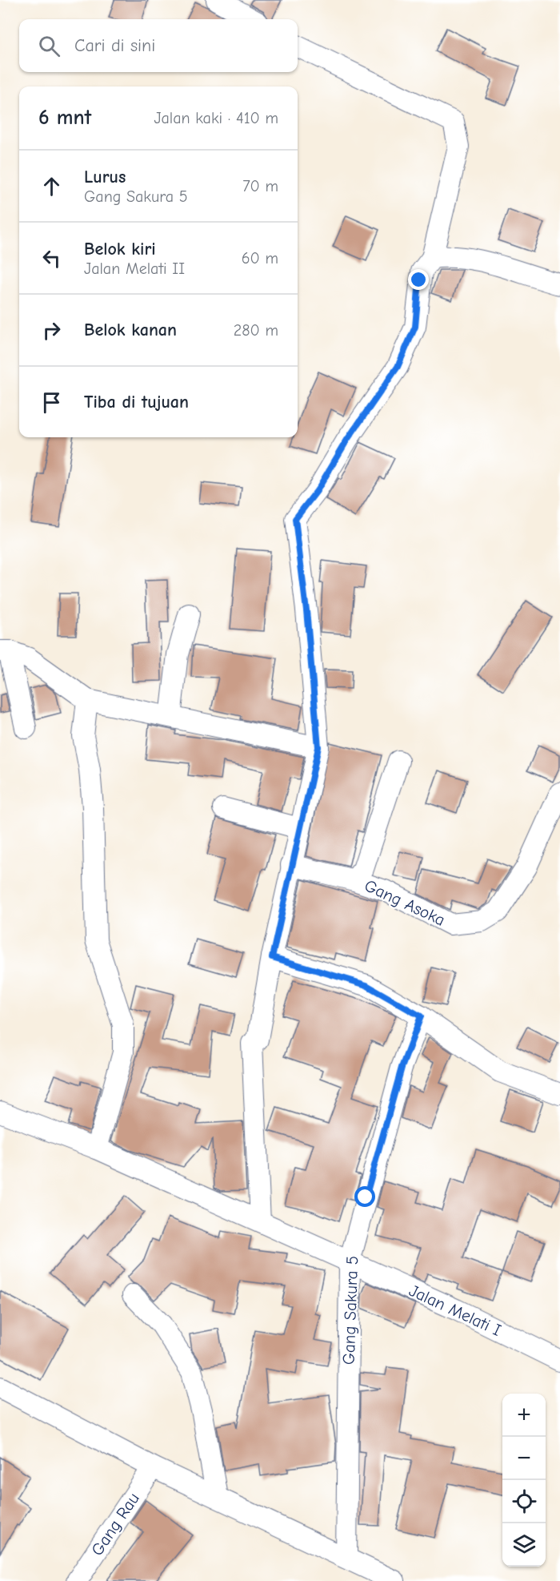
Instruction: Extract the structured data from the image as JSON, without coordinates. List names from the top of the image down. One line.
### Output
{"streets":{"street":["Gang Asoka","Gang Sakura 5","Jalan Melati I","Gang Rau"]},"crossings":[["Gang Sakura 5","Jalan Melati I"]],"page":{"search":"Cari di sini","heading":["6 mnt","Jalan kaki · 410 m"],"list":[["Lurus","Gang Sakura 5","70 m"],["Belok kiri","Jalan Melati II","60 m"],["Belok kanan","280 m"],"Tiba di tujuan"],"map_buttons":["+","−"]}}
